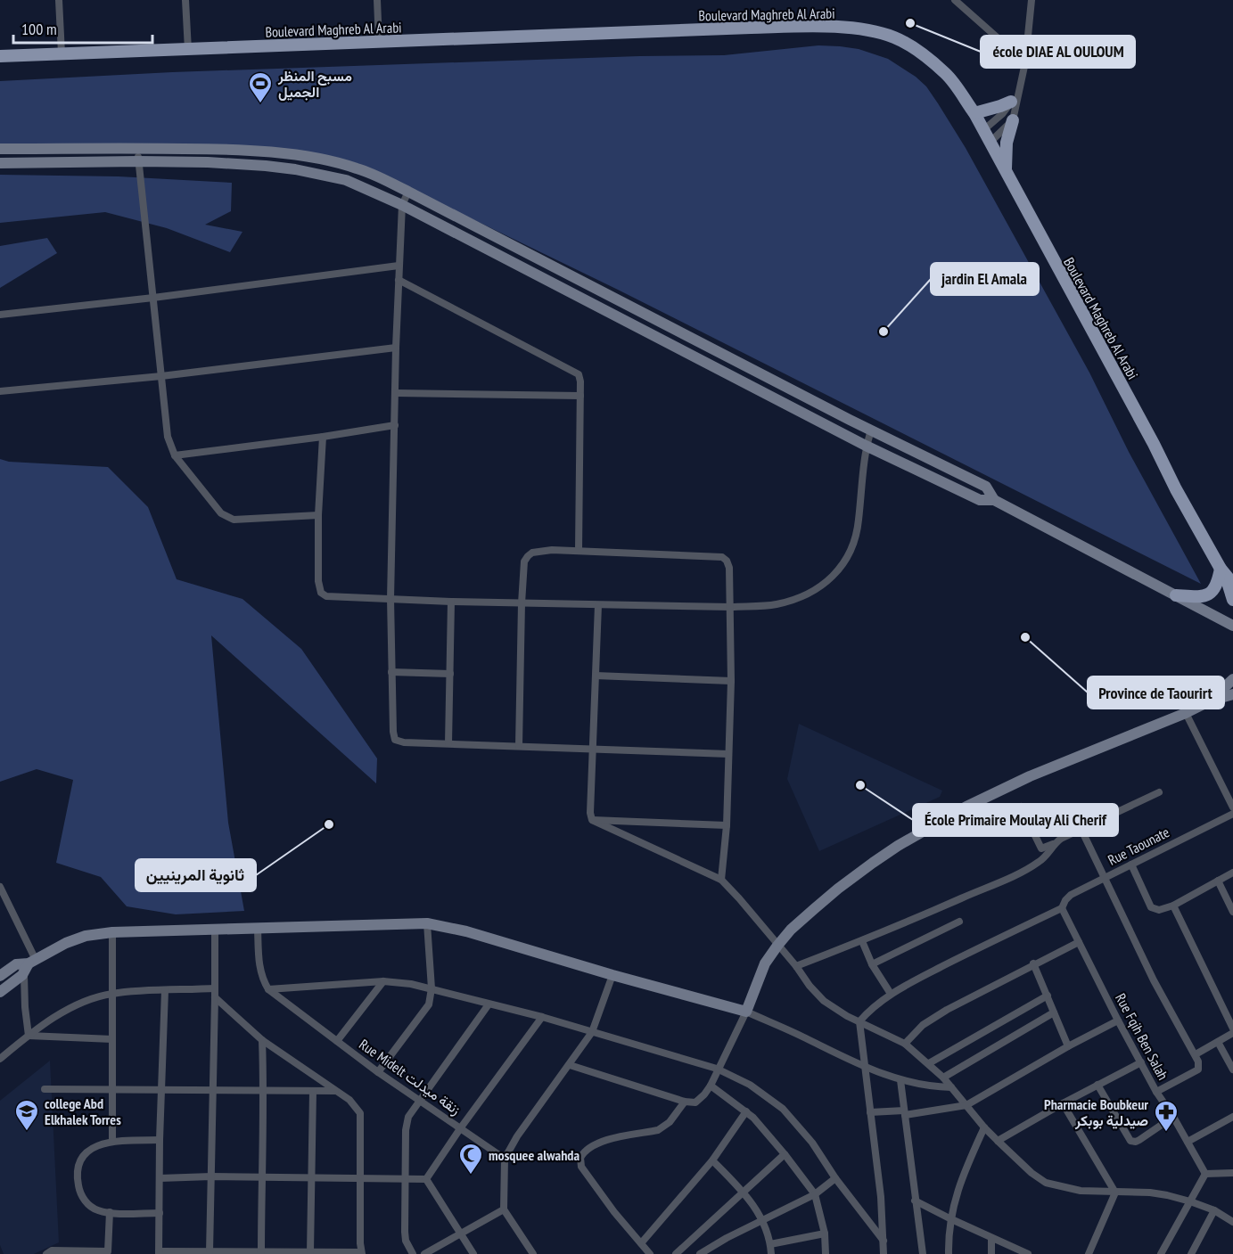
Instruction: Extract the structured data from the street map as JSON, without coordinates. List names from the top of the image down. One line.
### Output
{"streets":{"main road":["Boulevard Maghreb Al Arabi"],"street":["Rue Taounate","Rue Fqih Ben Salah","Rue Midelt زنقة ميدلت"]},"crossings":[["Rue Taounate","Rue Fqih Ben Salah"]],"places":{"other":["école DIAE AL OULOUM","jardin El Amala","Province de Taourirt","École Primaire Moulay Ali Cherif","ثانوية المرينيين"],"sports":["مسبح المنظر الجميل"],"school or university":["college Abd Elkhalek Torres"],"pharmacy":["Pharmacie Boubkeur صيدلية بوبكر"],"mosque":["mosquee alwahda"]},"scale_bar":"100 m"}
